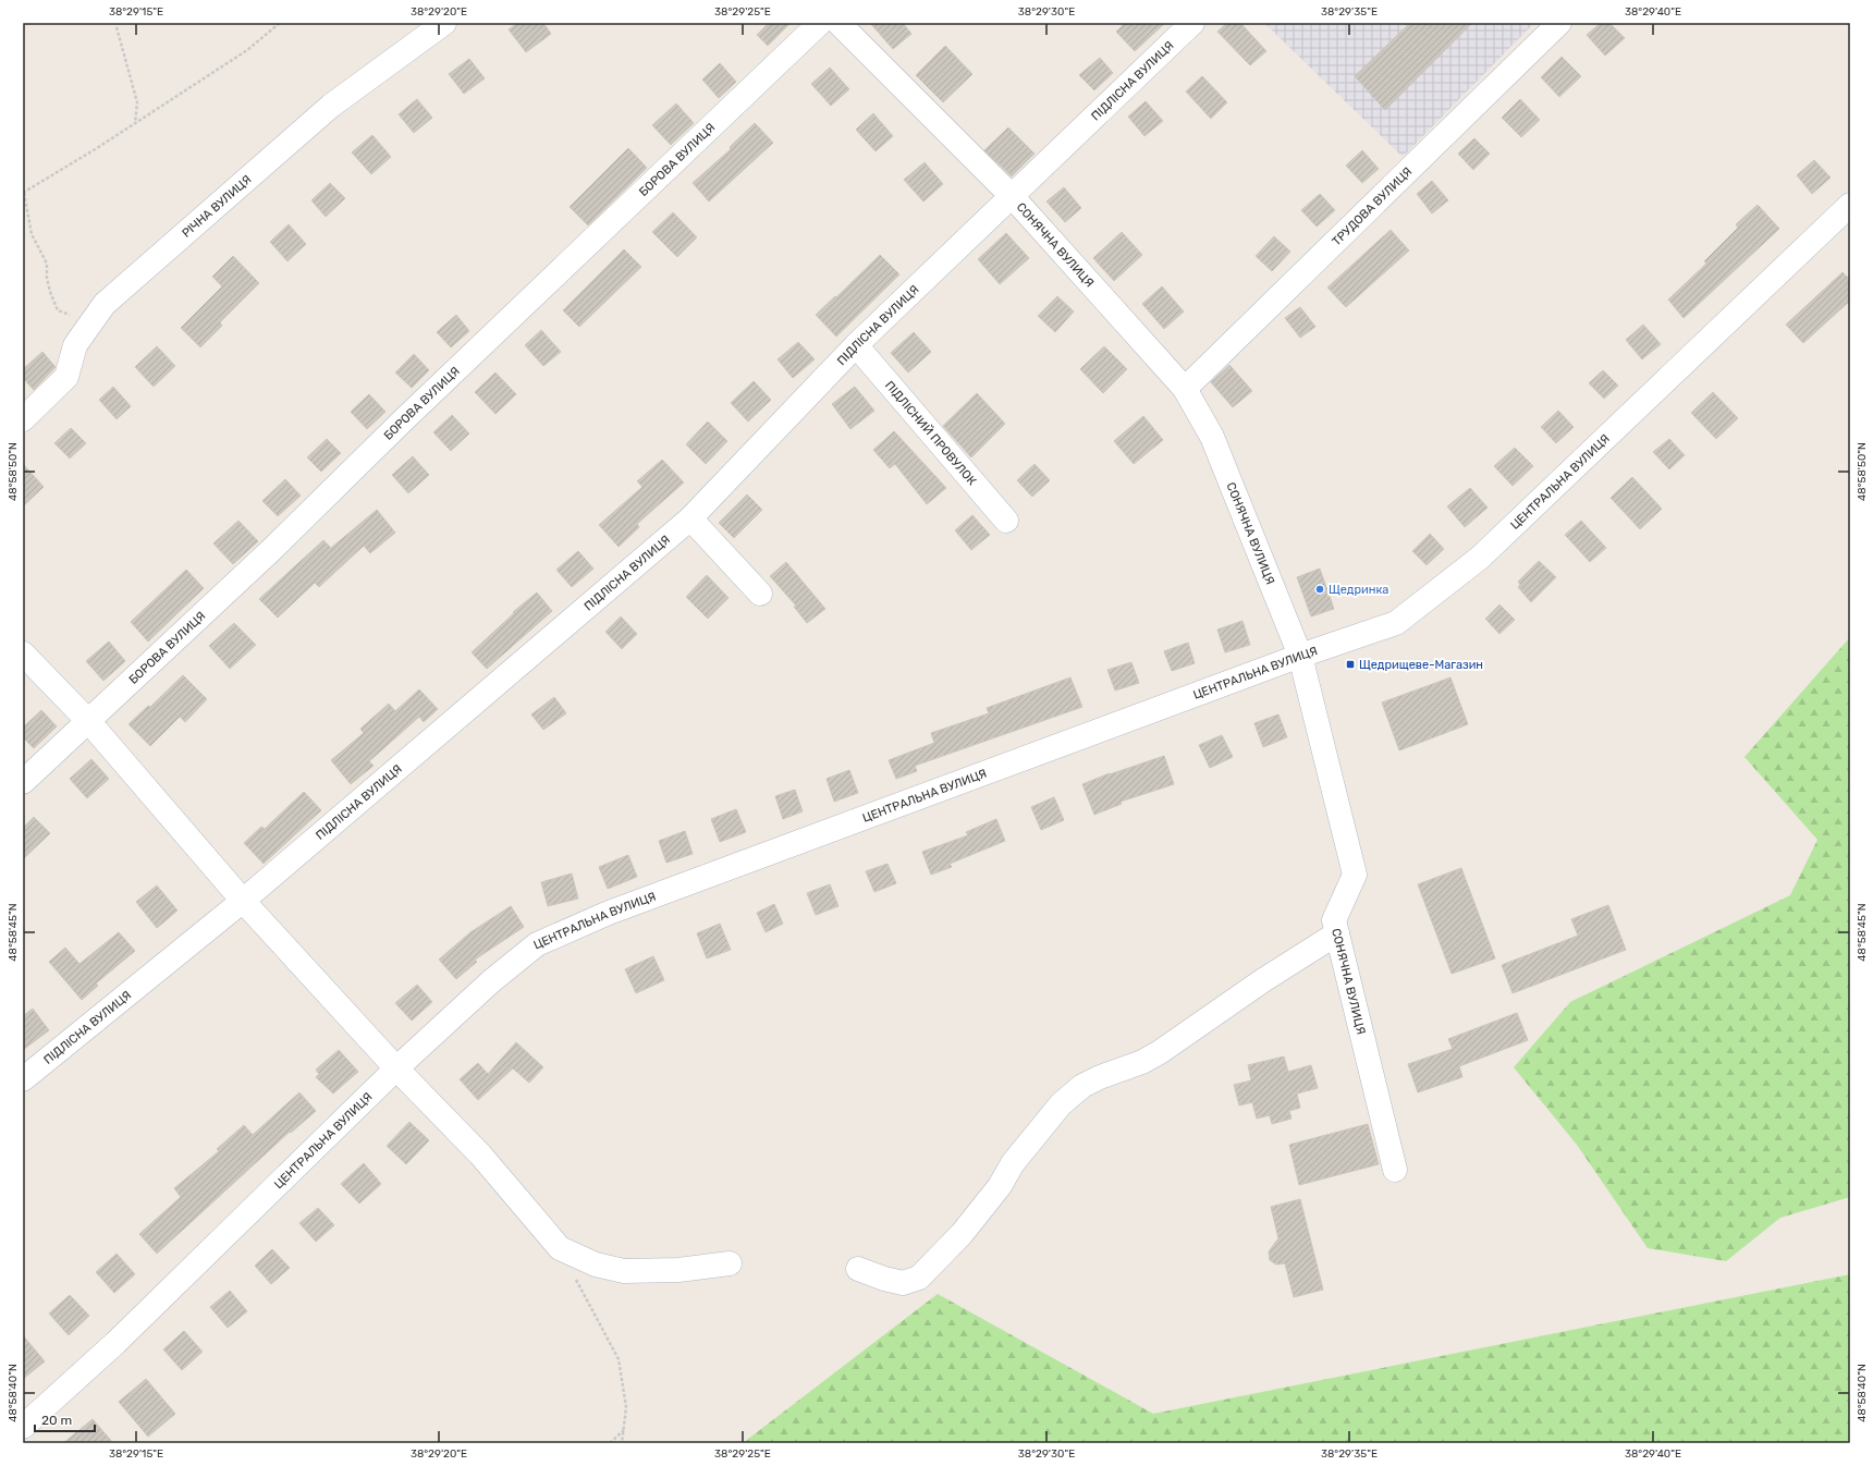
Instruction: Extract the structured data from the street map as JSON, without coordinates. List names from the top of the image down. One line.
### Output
{"streets":{"street":["ПІДЛІСНА ВУЛИЦЯ","БОРОВА ВУЛИЦЯ","РІЧНА ВУЛИЦЯ","ТРУДОВА ВУЛИЦЯ","СОНЯЧНА ВУЛИЦЯ","ПІДЛІСНИЙ ПРОВУЛОК","ЦЕНТРАЛЬНА ВУЛИЦЯ"]},"crossings":[["ПІДЛІСНА ВУЛИЦЯ","СОНЯЧНА ВУЛИЦЯ"],["ПІДЛІСНА ВУЛИЦЯ","ПІДЛІСНИЙ ПРОВУЛОК"],["ТРУДОВА ВУЛИЦЯ","СОНЯЧНА ВУЛИЦЯ"],["СОНЯЧНА ВУЛИЦЯ","ЦЕНТРАЛЬНА ВУЛИЦЯ"]],"places":{"other":["Щедринка"],"transit":["Щедрищеве-Магазин"]},"scale_bar":"20 m","coordinates":["38°29'15\"E","38°29'20\"E","38°29'25\"E","38°29'30\"E","38°29'35\"E","38°29'40\"E","48°58'50\"N","48°58'45\"N","48°58'40\"N"]}
